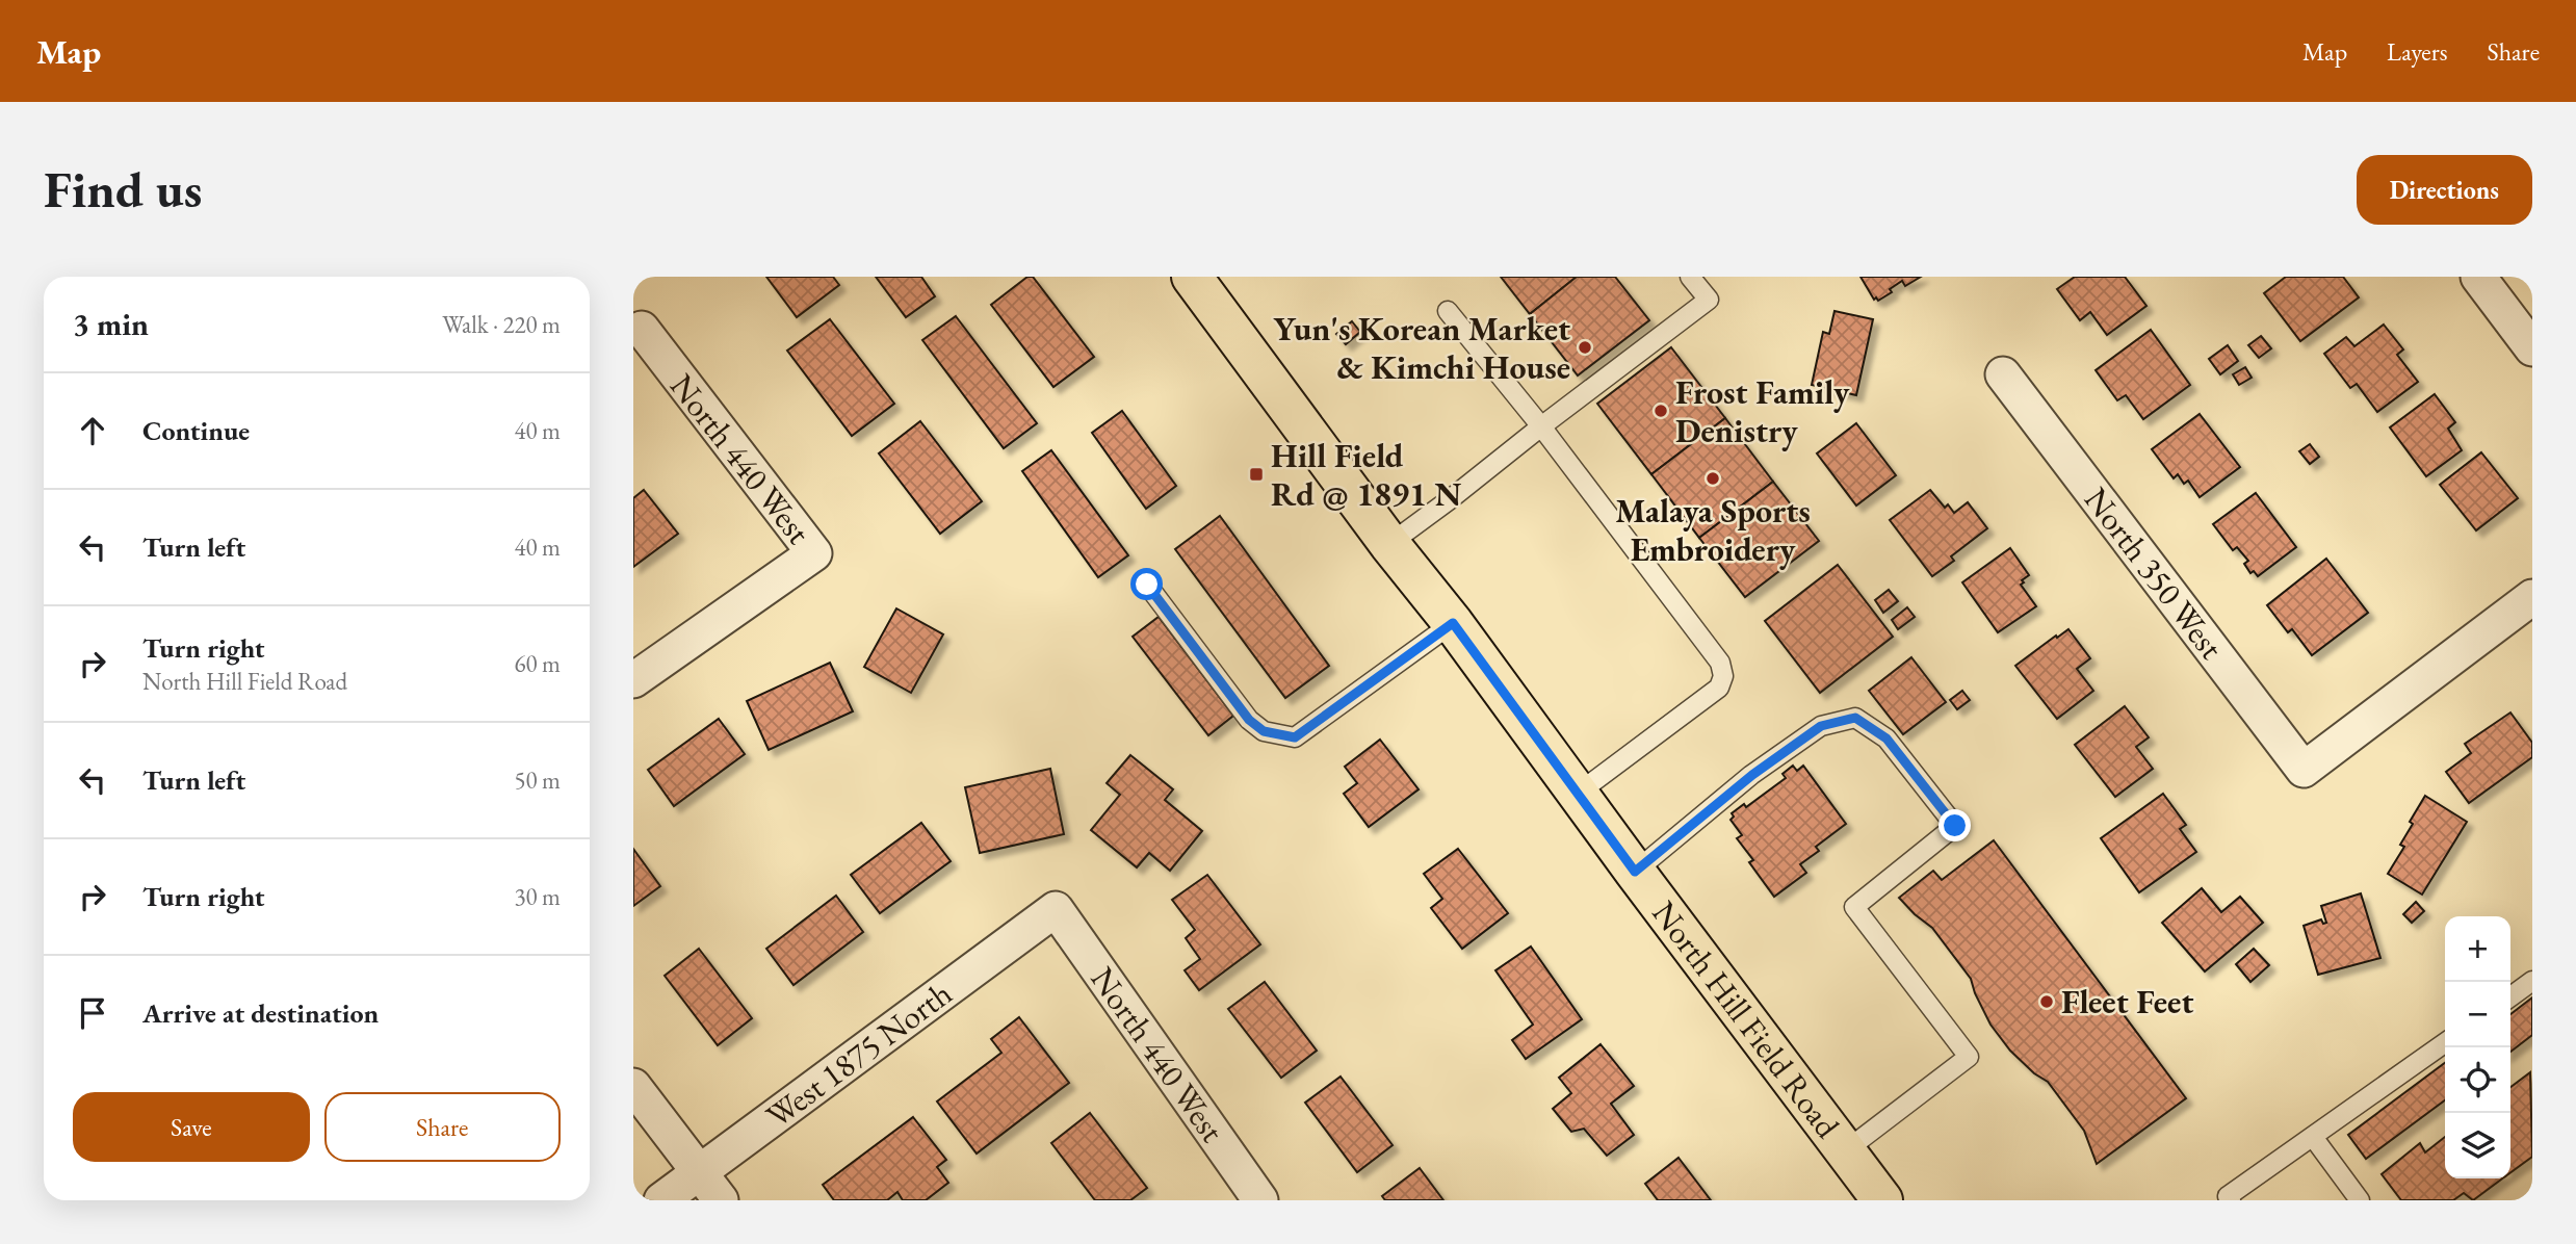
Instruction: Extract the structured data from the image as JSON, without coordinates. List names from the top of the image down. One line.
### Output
{"streets":{"main road":["North Hill Field Road"],"street":["North 440 West","North 350 West","West 1875 North"]},"crossings":[["North 440 West","West 1875 North"]],"places":{"other":["Yun's Korean Market & Kimchi House","Frost Family Denistry","Malaya Sports Embroidery","Fleet Feet"],"transit":["Hill Field Rd @ 1891 N"]},"page":{"header":"Map","nav":["Map","Layers","Share"],"buttons":["Directions",["Save","Share"]],"title":"Find us","heading":["3 min","Walk · 220 m"],"list":[["Continue","40 m"],["Turn left","40 m"],["Turn right","North Hill Field Road","60 m"],["Turn left","50 m"],["Turn right","30 m"],"Arrive at destination"],"map_buttons":["+","−"]}}
